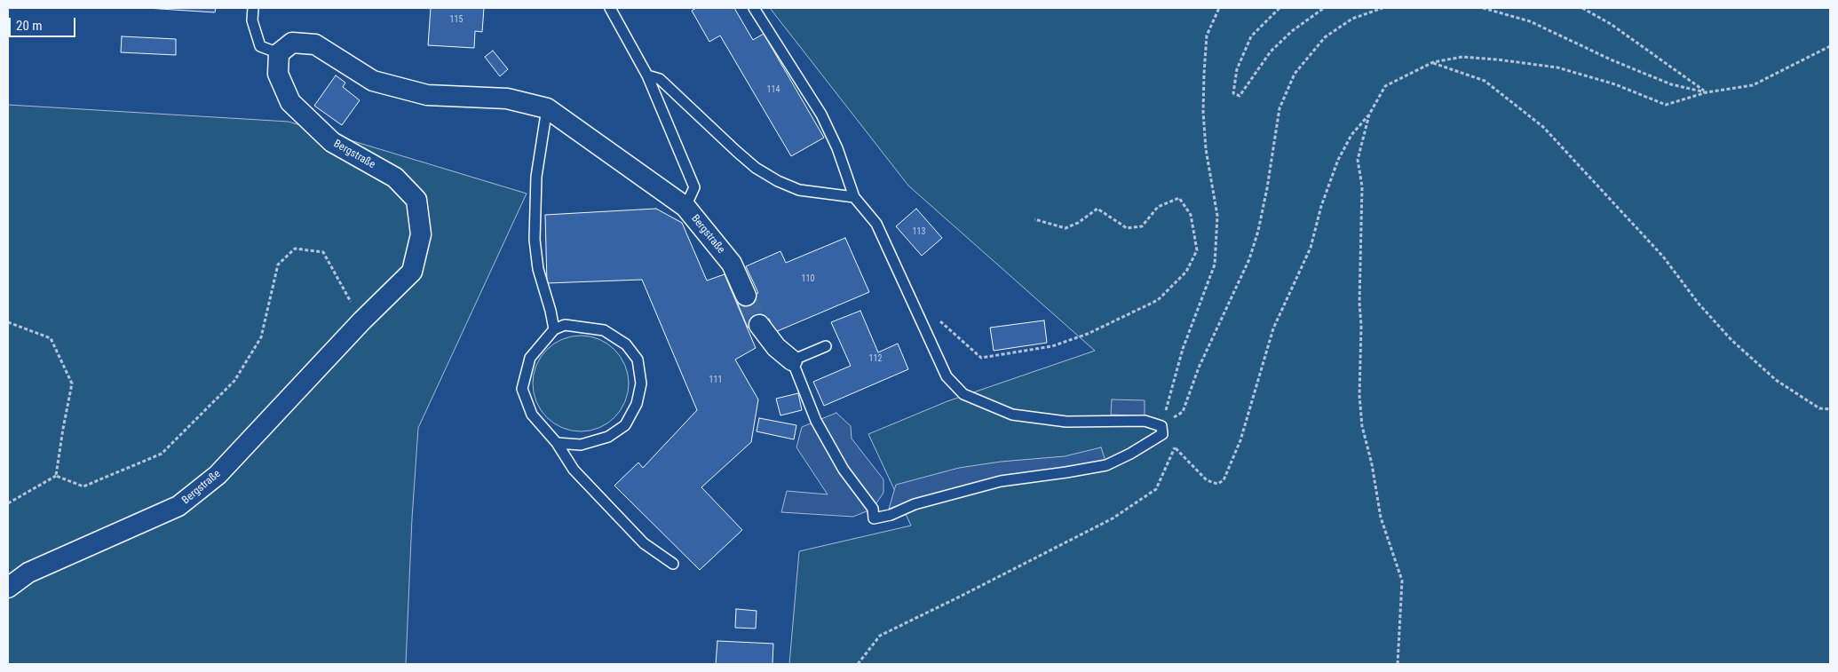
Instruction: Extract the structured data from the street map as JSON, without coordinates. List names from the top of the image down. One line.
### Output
{"streets":{"street":["Bergstraße"]},"house_numbers":["115","114","113","110","112","111"],"scale_bar":"20 m"}
